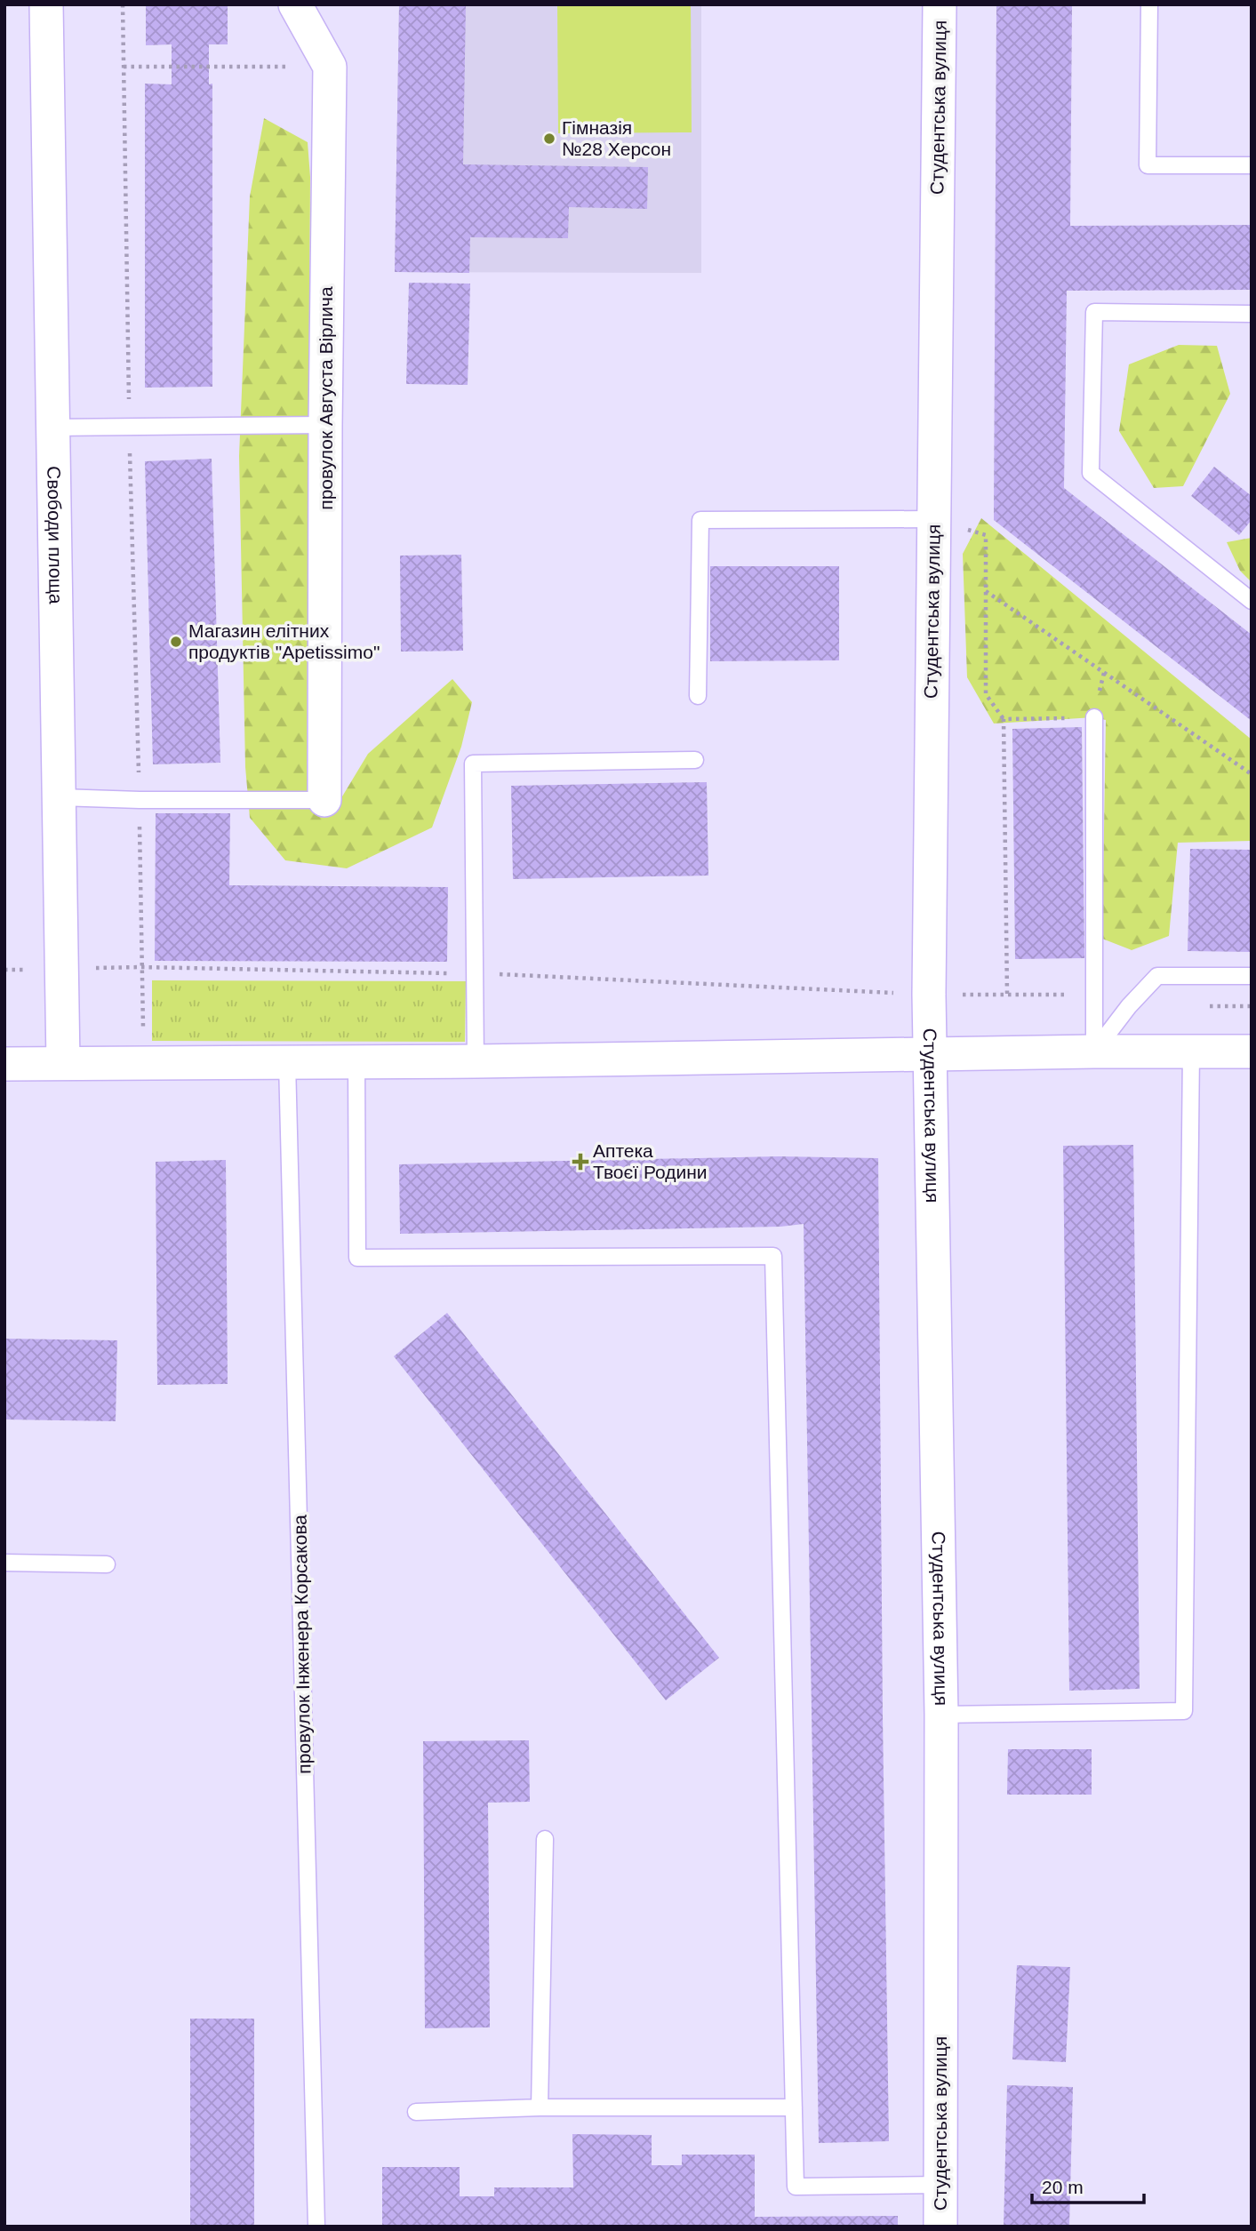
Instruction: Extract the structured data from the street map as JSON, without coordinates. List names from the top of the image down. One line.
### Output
{"streets":{"street":["Студентська вулиця","провулок Августа Вірлича","Свободи площа"],"lane":["провулок Інженера Корсакова"]},"places":{"other":["Гімназія №28 Херсон","Магазин елітних продуктів \"Apetissimo\""],"health":["Аптека Твоєї Родини"]},"scale_bar":"20 m"}
